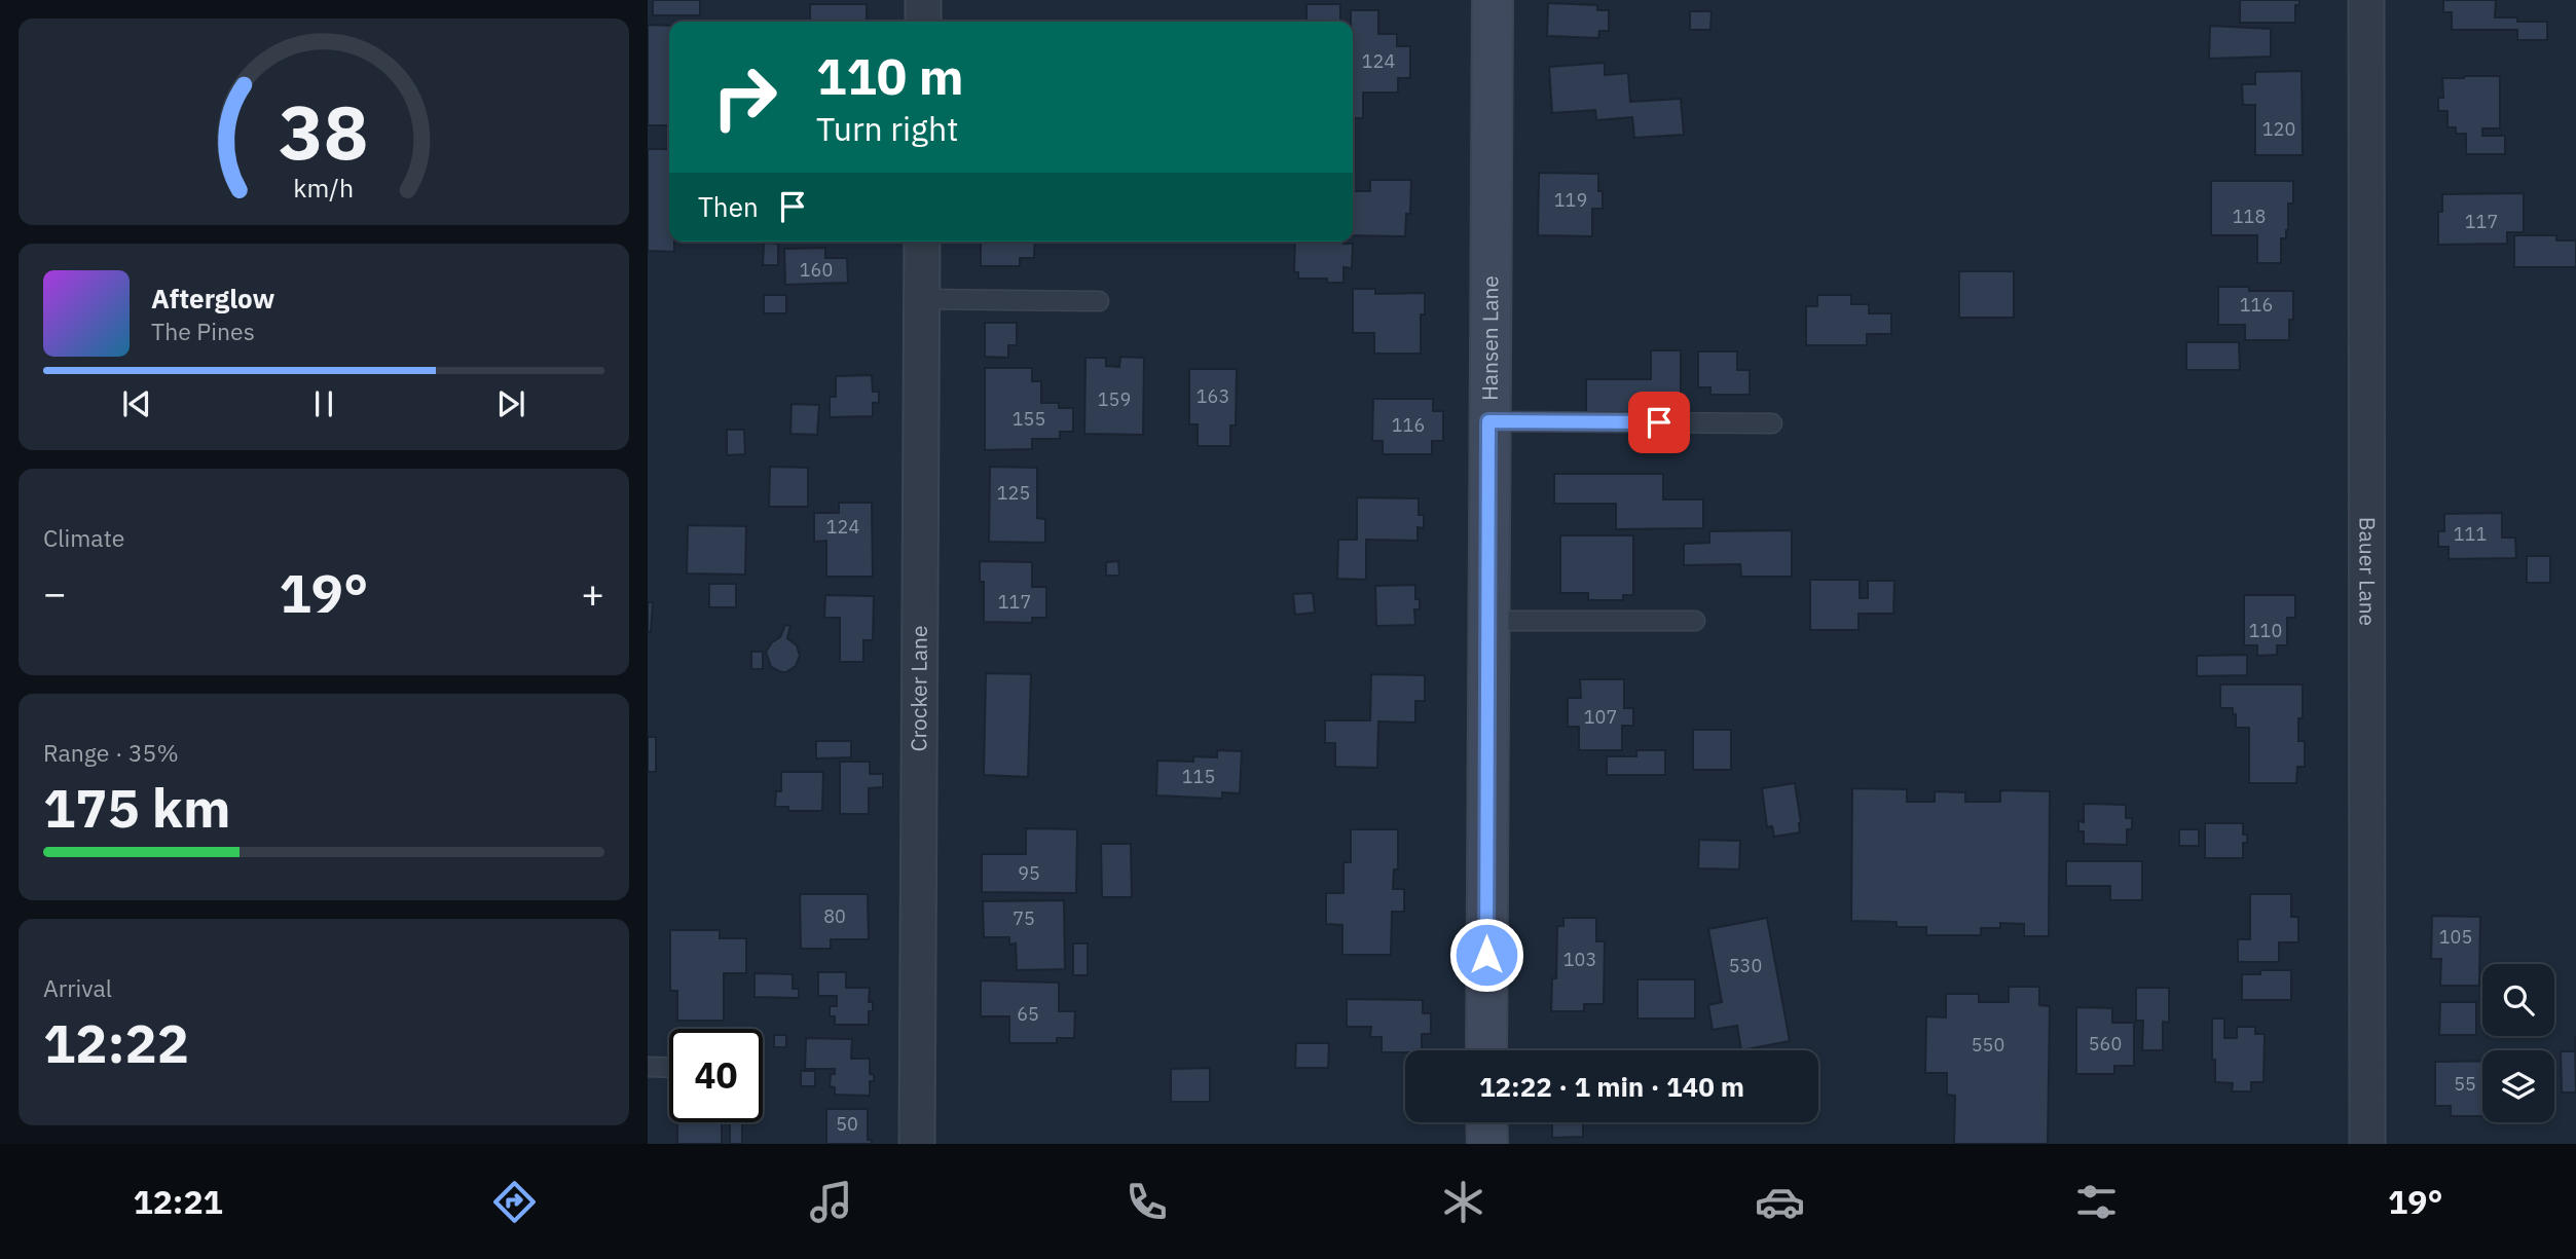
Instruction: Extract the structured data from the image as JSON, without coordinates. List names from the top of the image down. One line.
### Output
{"streets":{"street":["Hansen Lane","Bauer Lane","Crocker Lane"]},"house_numbers":["124","120","119","118","117","160","116","163","159","155","116","125","124","111","117","110","107","115","95","80","75","105","103","530","65","560","550","55","50"],"page":{"turn":["110 m","Turn right"],"then":"Then","song":["Afterglow","The Pines"],"tile":["Climate",["Range · 35%","175 km"],["Arrival","12:22"]],"heat":["−","19°","+"],"limit":"40","trip":"12:22 · 1 min · 140 m","tabs":["12:21","19°"],"gauge":["38","km/h"]}}
